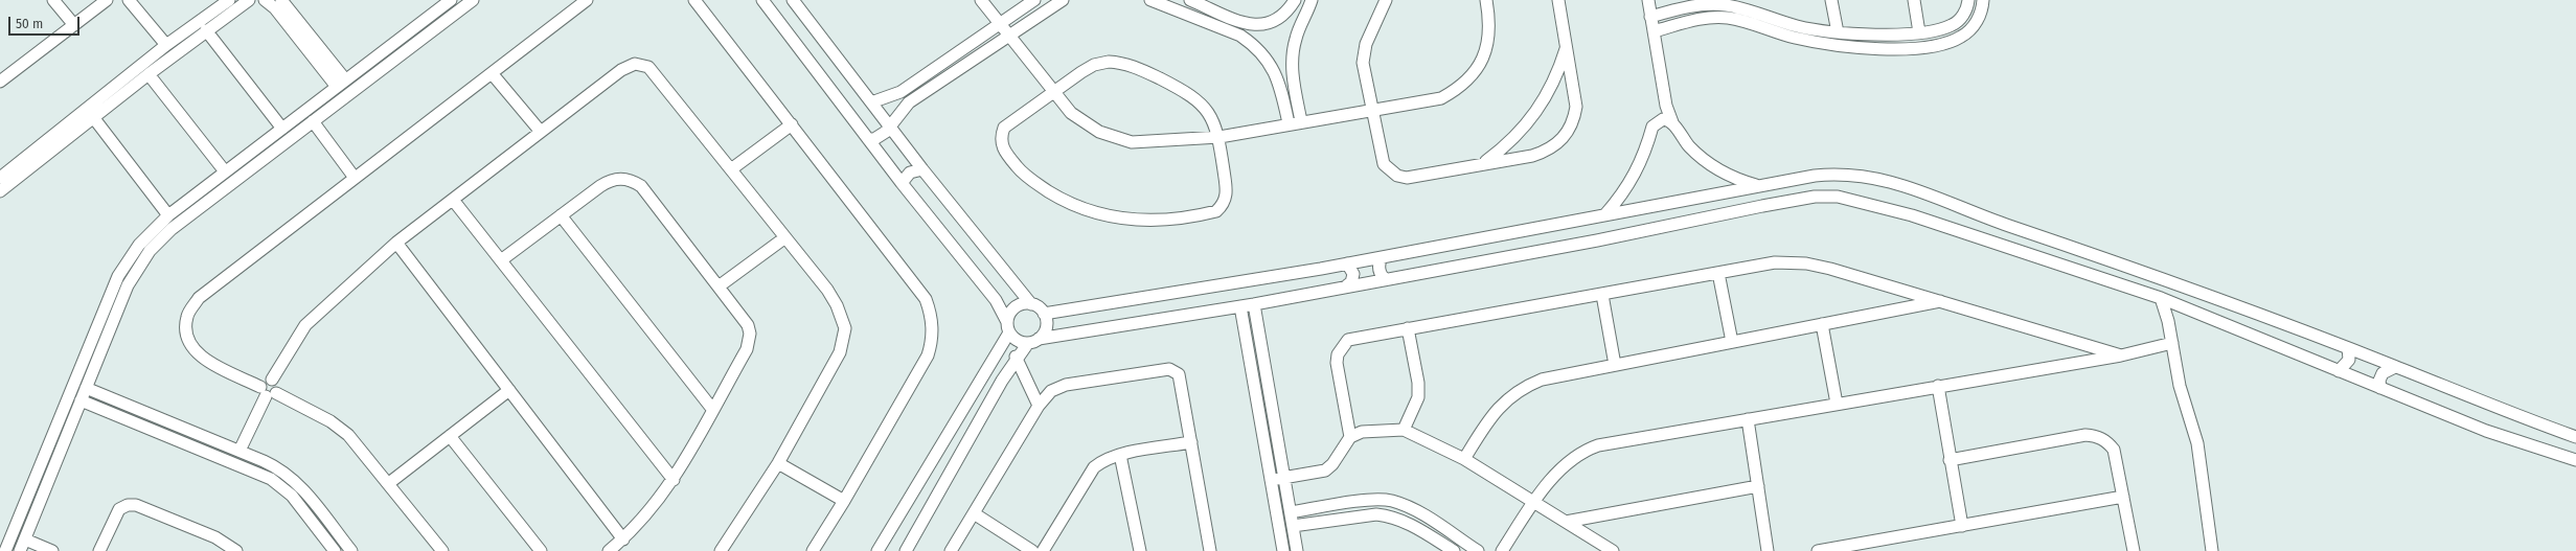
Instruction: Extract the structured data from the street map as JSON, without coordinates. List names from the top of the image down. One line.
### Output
{"scale_bar":"50 m"}
